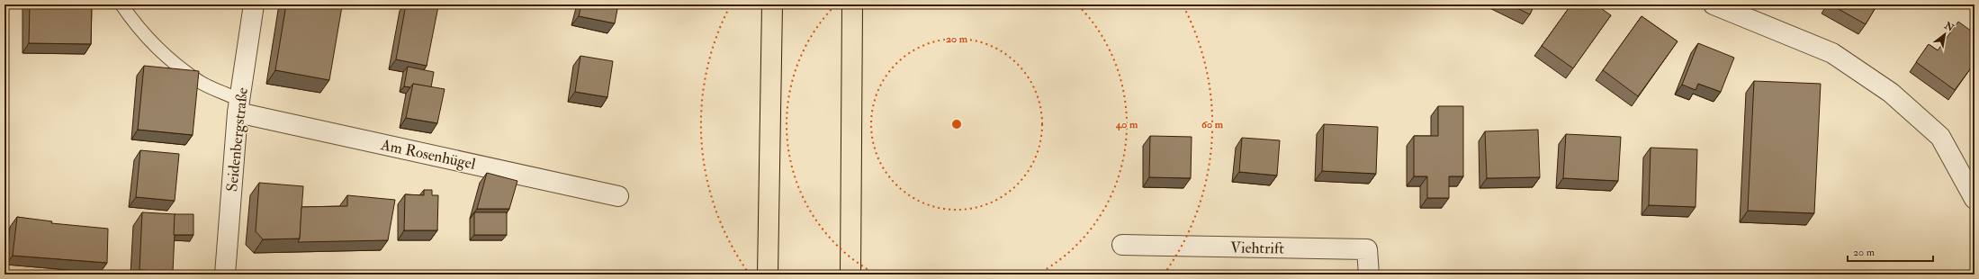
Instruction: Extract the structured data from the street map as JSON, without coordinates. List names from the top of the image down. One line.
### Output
{"streets":{"street":["Seidenbergstraße","Am Rosenhügel","Viehtrift"]},"crossings":[["Seidenbergstraße","Am Rosenhügel"]],"scale_bar":"20 m","north":"top right","rings":["20 m","40 m","60 m"]}
